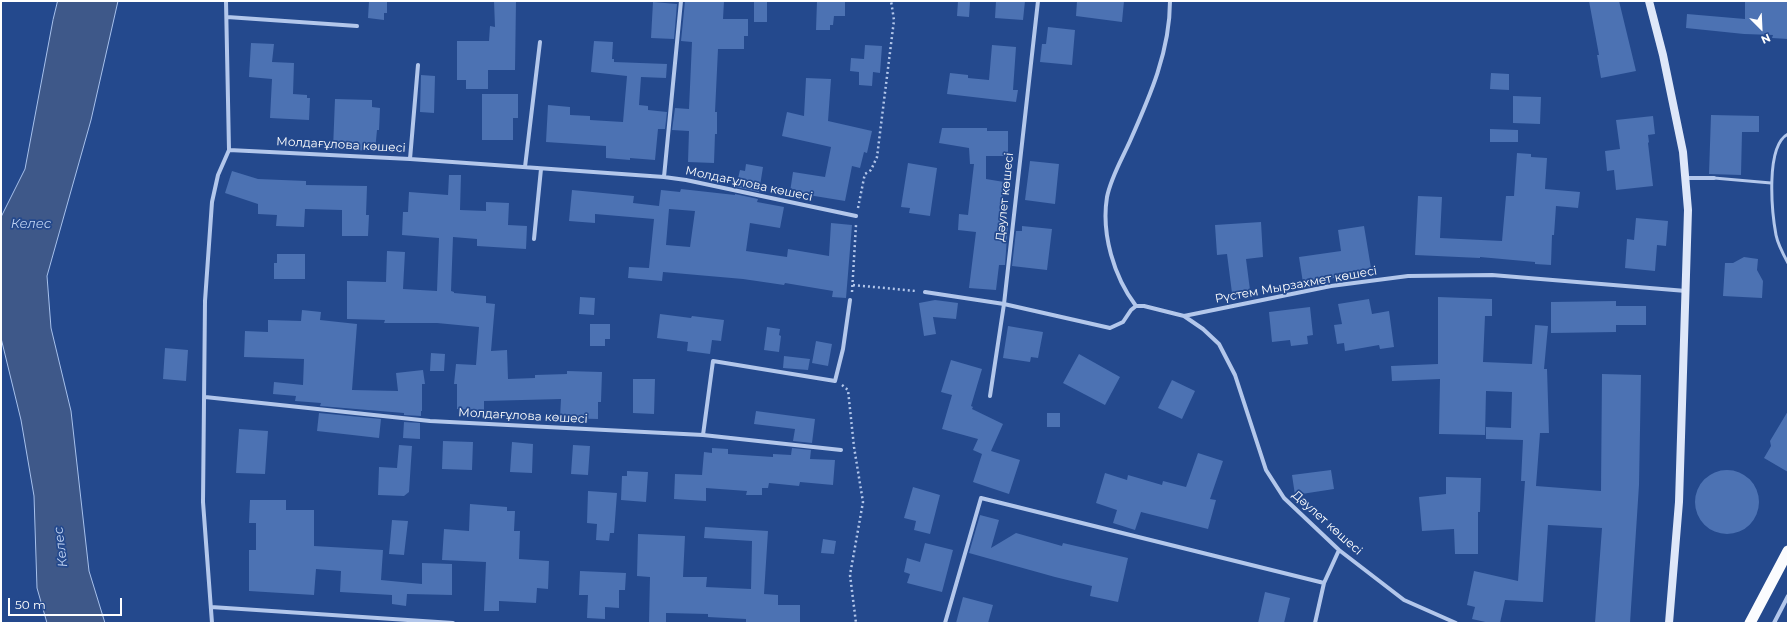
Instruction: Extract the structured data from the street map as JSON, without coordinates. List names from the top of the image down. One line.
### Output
{"streets":{"street":["Молдағұлова көшесі","Дәулет көшесі","Рүстем Мырзахмет көшесі"]},"crossings":[["Дәулет көшесі","Рүстем Мырзахмет көшесі"]],"water":["Келес"],"scale_bar":"50 m","north":"bottom right"}
